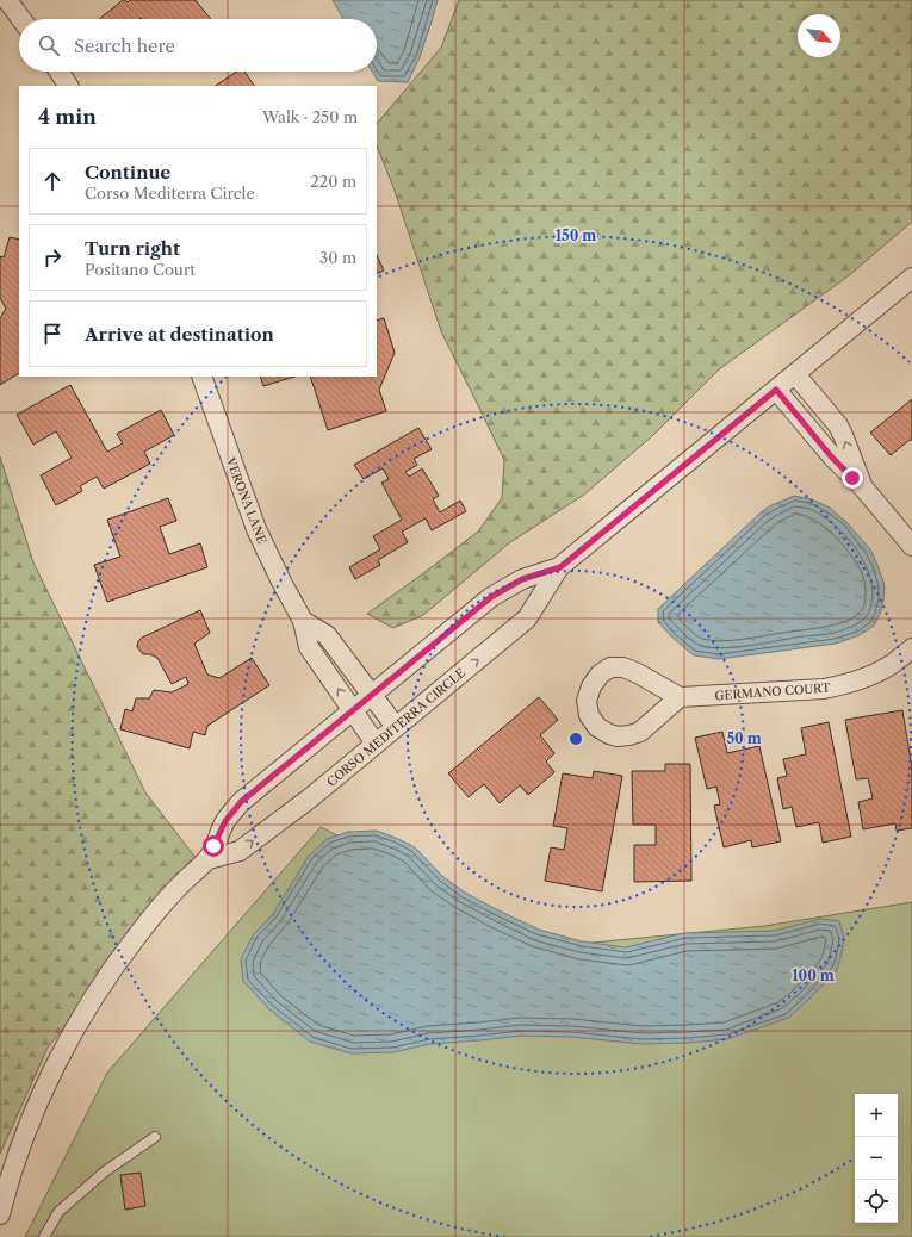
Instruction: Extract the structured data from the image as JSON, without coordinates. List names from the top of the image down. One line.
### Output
{"streets":{"street":["VERONA LANE","GERMANO COURT","CORSO MEDITERRA CIRCLE"]},"crossings":[["VERONA LANE","CORSO MEDITERRA CIRCLE"]],"north":"bottom right","page":{"search":"Search here","heading":["4 min","Walk · 250 m"],"list":[["Continue","Corso Mediterra Circle","220 m"],["Turn right","Positano Court","30 m"],"Arrive at destination"],"map_buttons":["+","−"]},"rings":["150 m","50 m","100 m"]}
